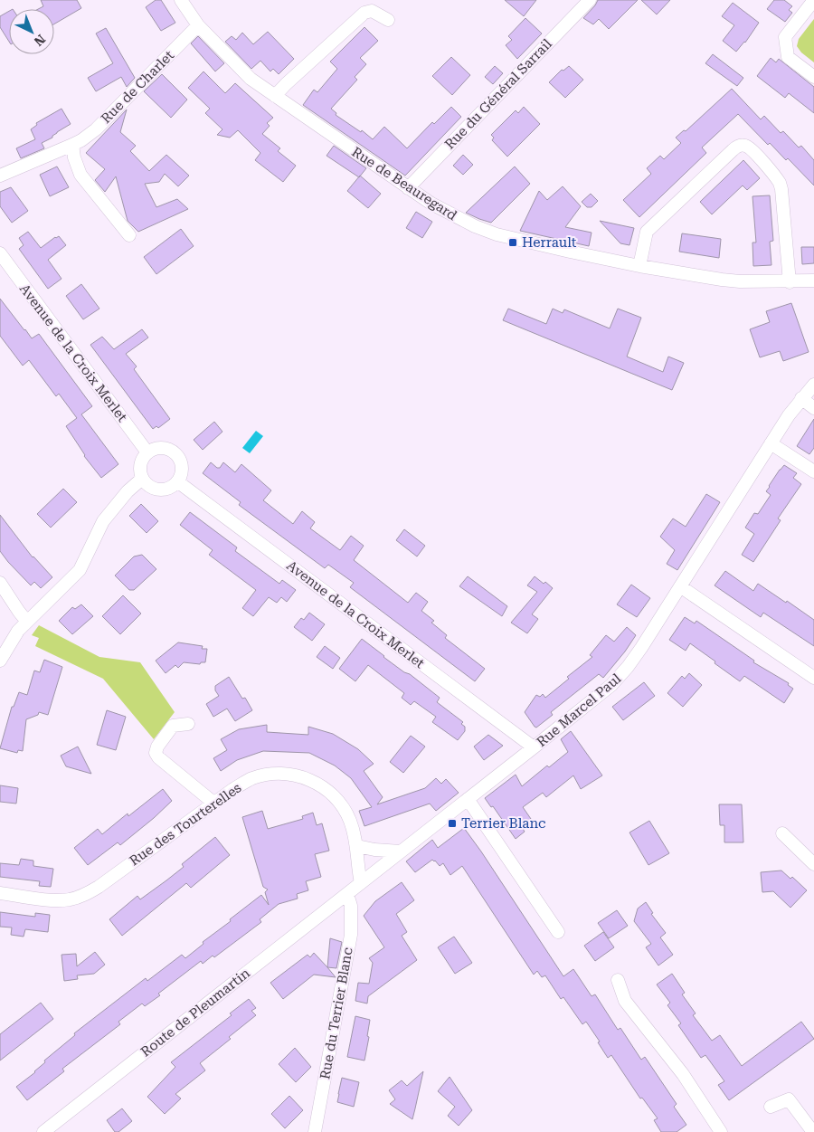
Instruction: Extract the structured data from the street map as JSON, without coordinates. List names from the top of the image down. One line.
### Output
{"streets":{"street":["Rue de Charlet","Rue du Général Sarrail","Rue de Beauregard","Avenue de la Croix Merlet","Rue Marcel Paul","Rue des Tourterelles","Route de Pleumartin","Rue du Terrier Blanc"]},"crossings":[["Rue de Charlet","Rue de Beauregard"],["Rue du Général Sarrail","Rue de Beauregard"],["Avenue de la Croix Merlet","Rue Marcel Paul"],["Rue Marcel Paul","Rue des Tourterelles"],["Rue Marcel Paul","Route de Pleumartin"],["Rue Marcel Paul","Rue du Terrier Blanc"],["Route de Pleumartin","Rue du Terrier Blanc"]],"places":{"transit":["Herrault","Terrier Blanc"]},"north":"bottom right"}
